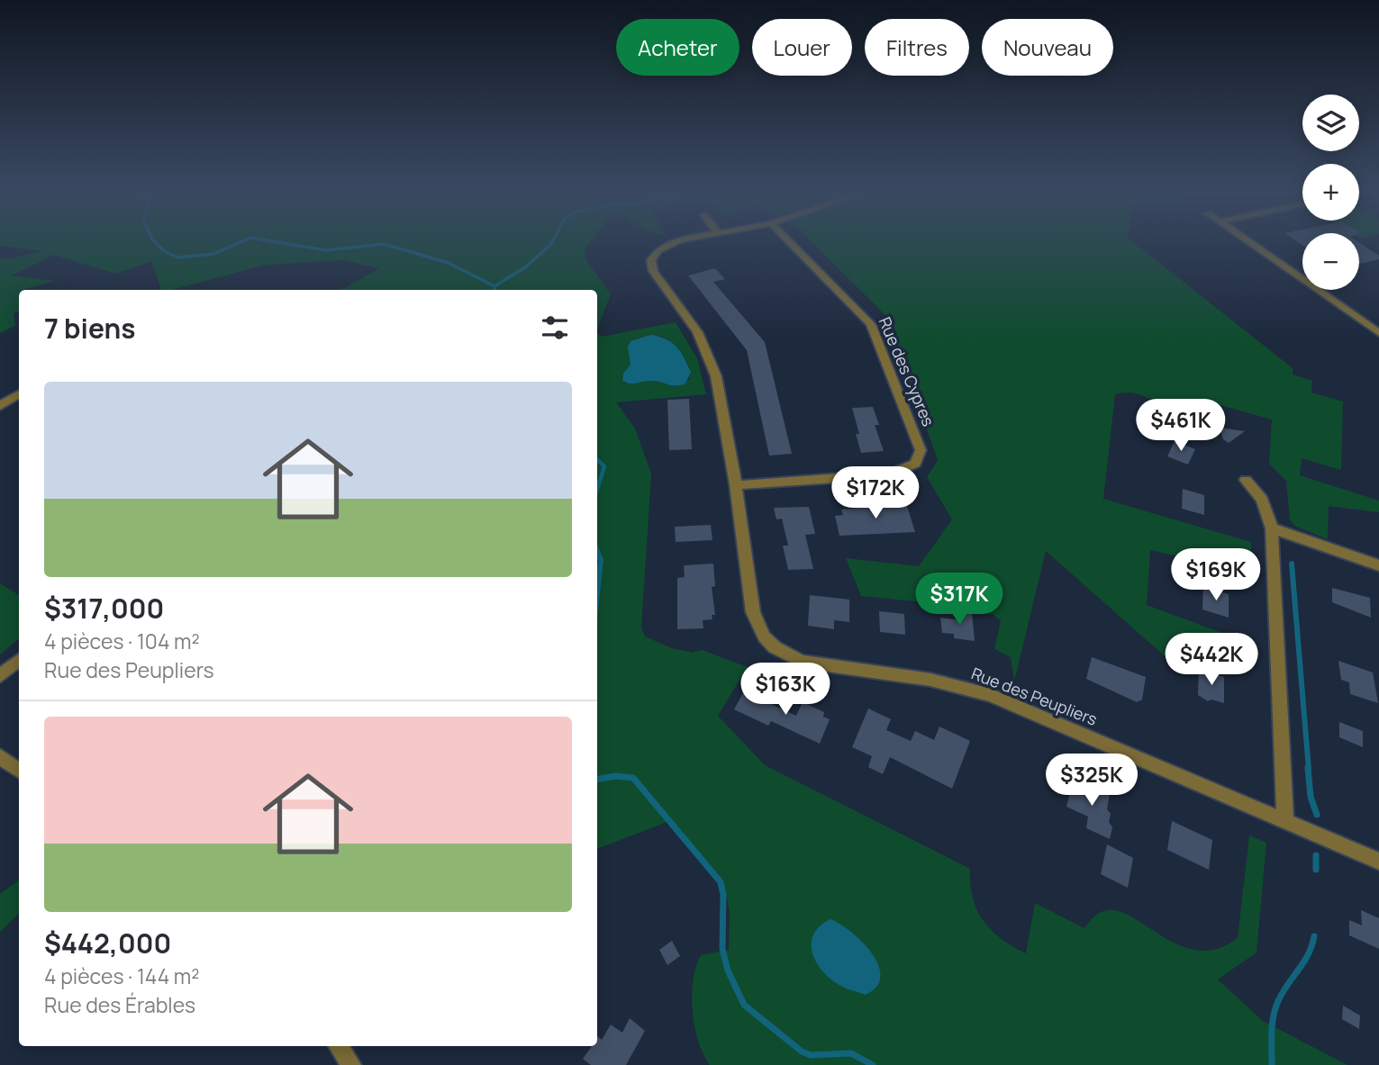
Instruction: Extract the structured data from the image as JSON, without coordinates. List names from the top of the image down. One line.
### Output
{"streets":{"street":["Rue des Cypres","Rue des Peupliers"]},"crossings":[["Rue des Cypres","Rue des Peupliers"]],"page":{"chip":["Acheter","Louer","Filtres","Nouveau"],"map_buttons":["+","−"],"heading":"7 biens","list":[{"name":"$317,000","note":"4 pièces · 104 m² · Rue des Peupliers"},{"name":"$442,000","note":"4 pièces · 144 m² · Rue des Érables"}],"price":["$461K","$172K","$169K","$317K","$442K","$163K","$325K"]}}
